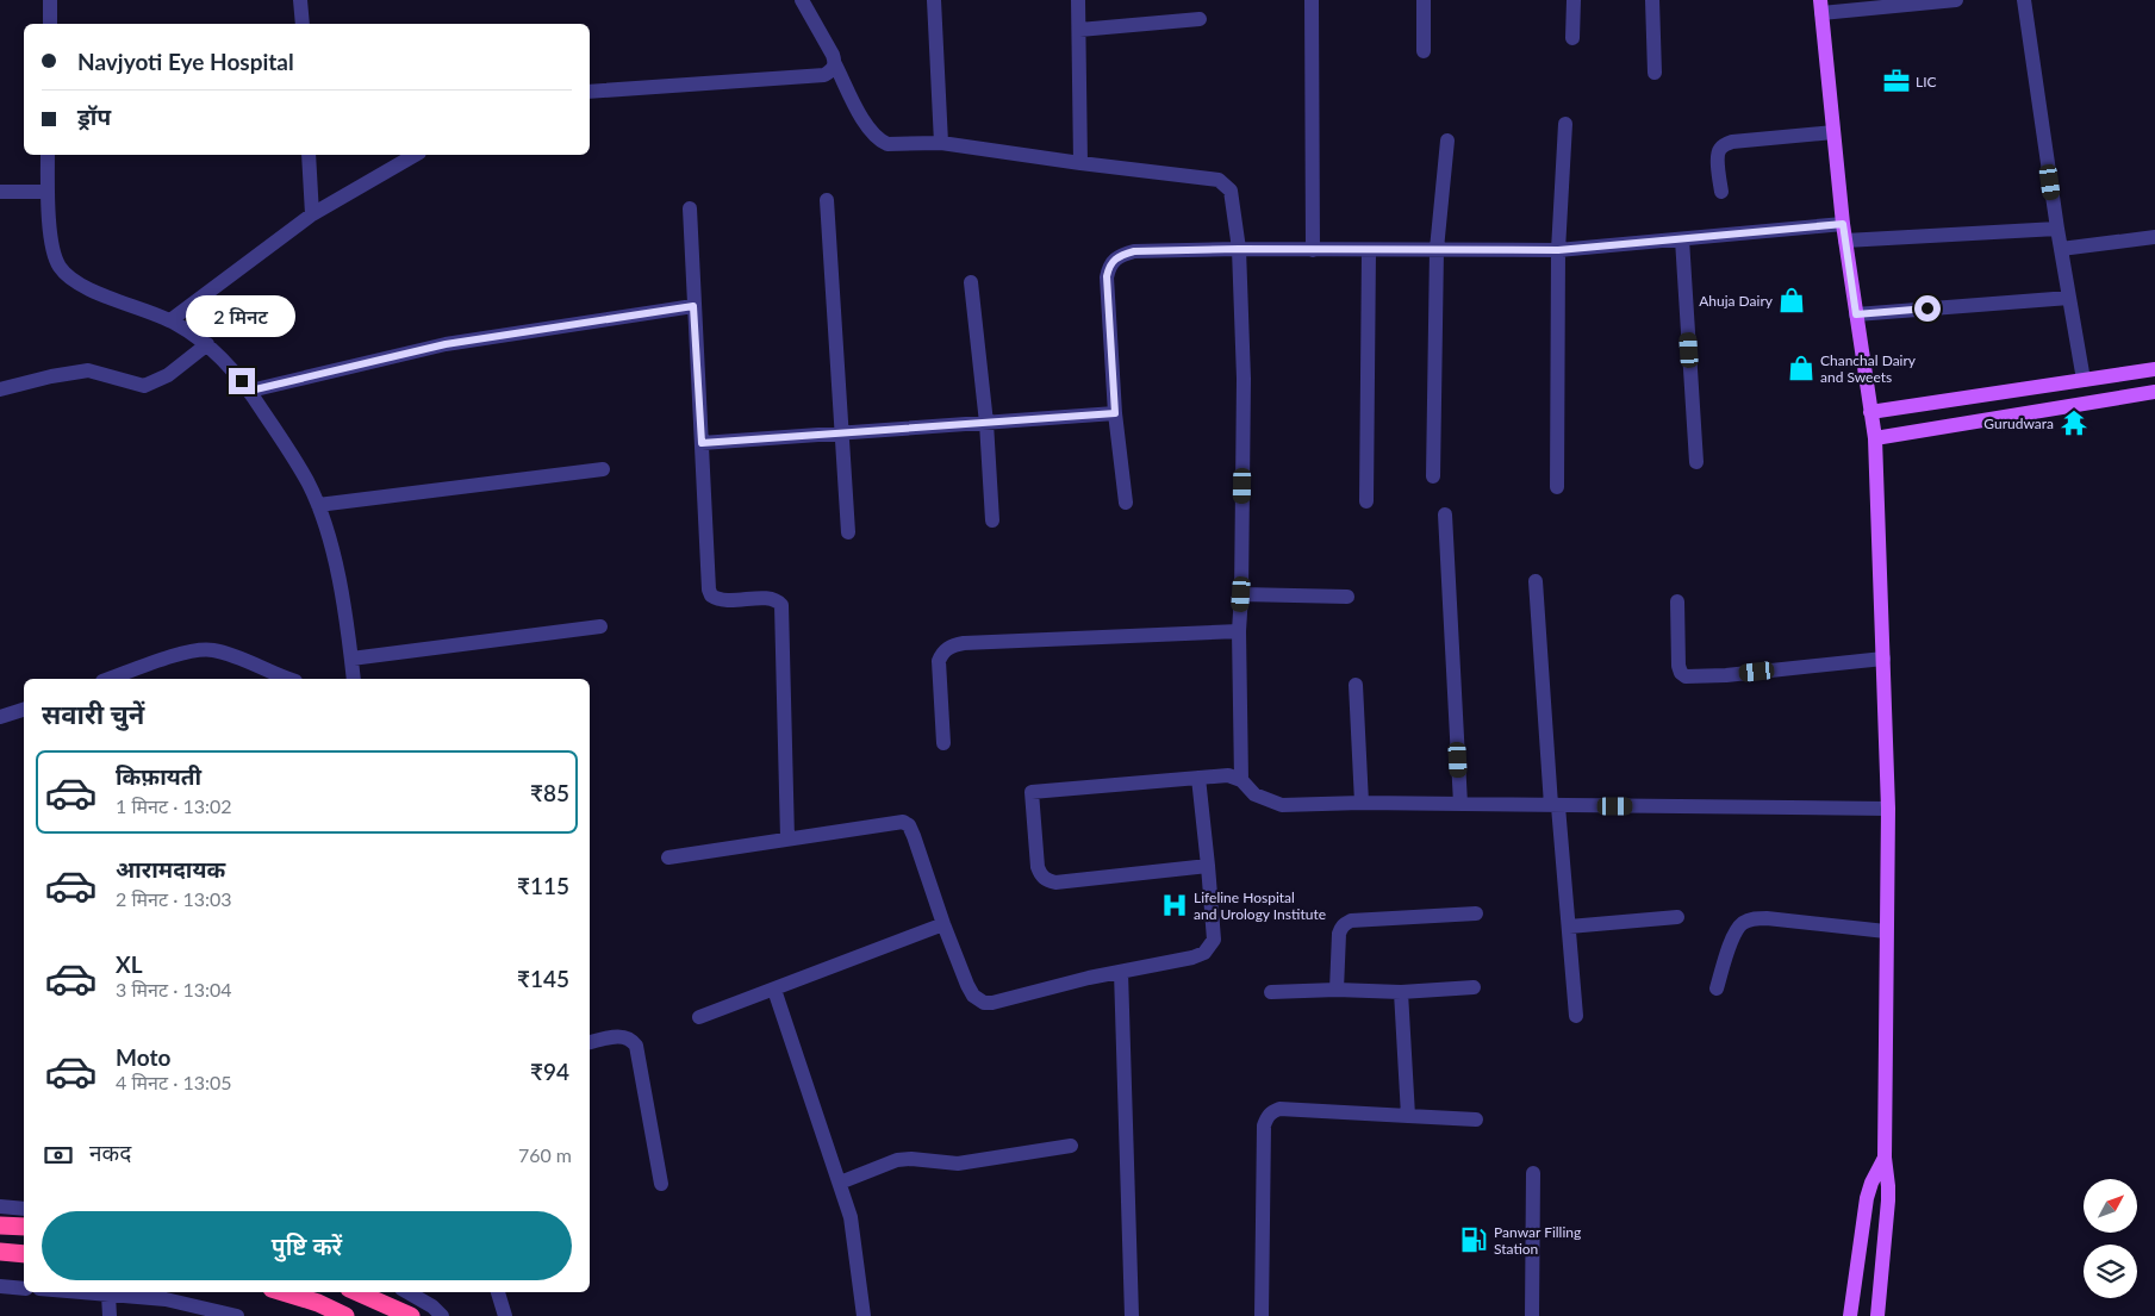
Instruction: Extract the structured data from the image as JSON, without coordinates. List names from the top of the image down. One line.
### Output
{"places":{"office":["LIC"],"shop":["Ahuja Dairy","Chanchal Dairy and Sweets"],"temple":["Gurudwara"],"hospital":["Lifeline Hospital and Urology Institute"],"fuel station":["Panwar Filling Station"]},"north":"top right","page":{"banner":["Navjyoti Eye Hospital","ड्रॉप"],"bubble":"2 मिनट","heading":"सवारी चुनें","list":[{"name":"किफ़ायती","note":"1 मिनट · 13:02","value":"₹85"},{"name":"आरामदायक","note":"2 मिनट · 13:03","value":"₹115"},{"name":"XL","note":"3 मिनट · 13:04","value":"₹145"},{"name":"Moto","note":"4 मिनट · 13:05","value":"₹94"}],"pay":["नकद","760 m"],"buttons":"पुष्टि करें"}}
